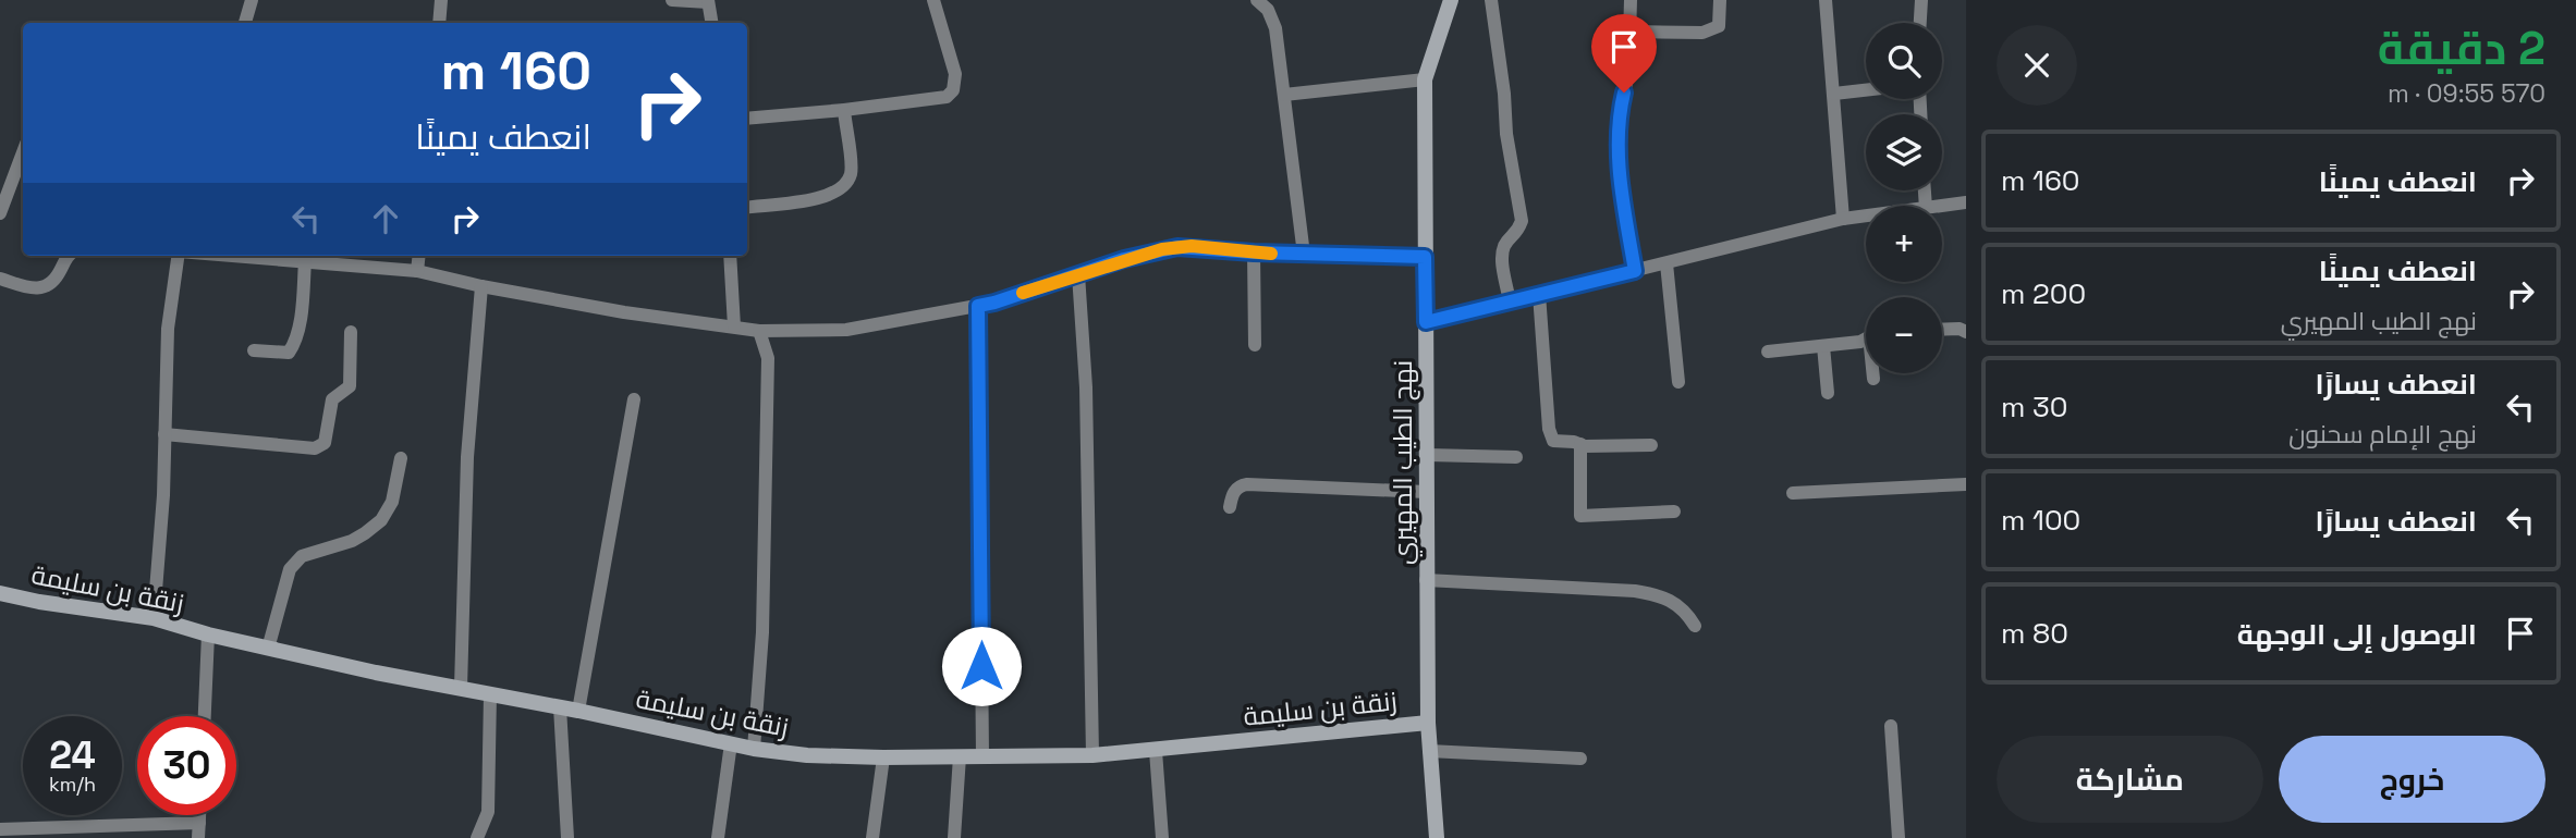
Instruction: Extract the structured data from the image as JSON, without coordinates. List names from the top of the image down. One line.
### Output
{"streets":{"street":["نهج الطيب المهيري","زنقة بن سليمة"]},"crossings":[["نهج الطيب المهيري","زنقة بن سليمة"]],"page":{"heading":["2 دقيقة","570 m · 09:55"],"map_buttons":["+","−"],"turn":["160 m","انعطف يمينًا"],"list":[{"name":"انعطف يمينًا","value":"160 m"},{"name":"انعطف يمينًا","note":"نهج الطيب المهيري","value":"200 m"},{"name":"انعطف يسارًا","note":"نهج الإمام سحنون","value":"30 m"},{"name":"انعطف يسارًا","value":"100 m"},{"name":"الوصول إلى الوجهة","value":"80 m"}],"speed":"24 km/h","limit":"30","buttons":["خروج","مشاركة"]}}
